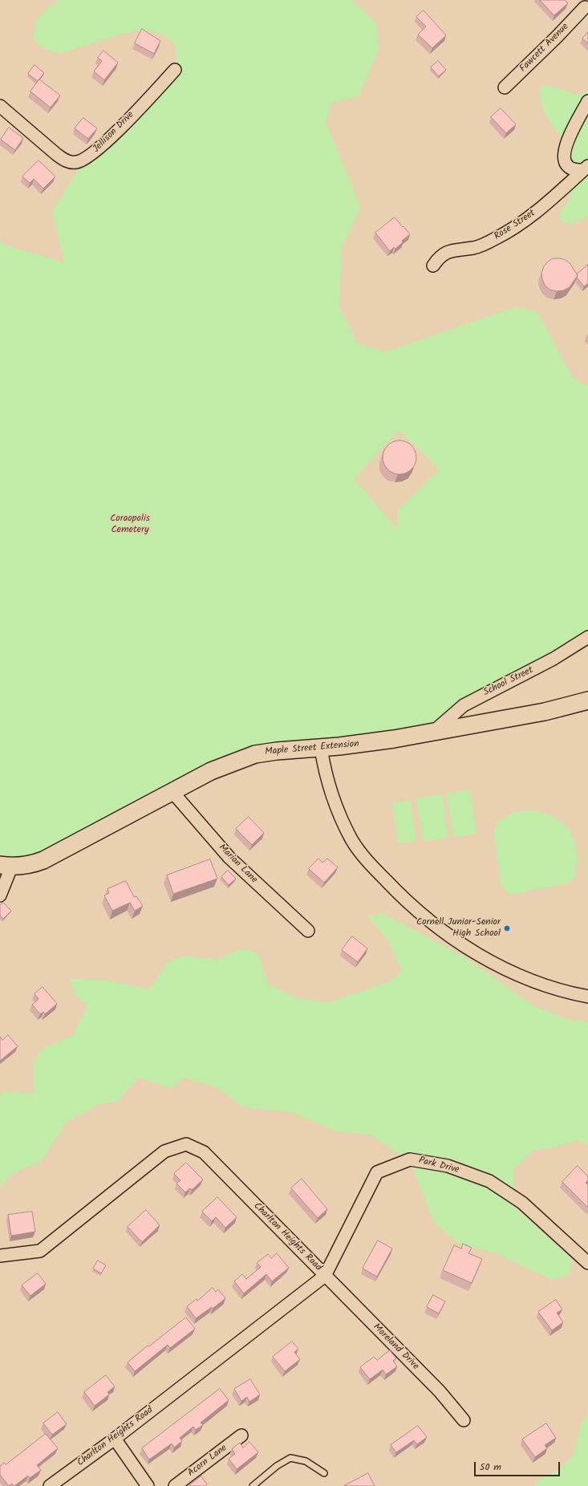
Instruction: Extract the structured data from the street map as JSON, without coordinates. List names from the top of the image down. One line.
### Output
{"streets":{"street":["Fawcett Avenue","Jellison Drive","Rose Street","School Street","Maple Street Extension","Marion Lane","Park Drive","Charlton Heights Road","Moreland Drive","Acorn Lane"]},"crossings":[["School Street","Maple Street Extension"],["Maple Street Extension","Marion Lane"],["Park Drive","Charlton Heights Road"],["Park Drive","Moreland Drive"],["Charlton Heights Road","Moreland Drive"]],"parks":["Coraopolis Cemetery"],"places":["Cornell Junior-Senior High School"],"scale_bar":"50 m"}
